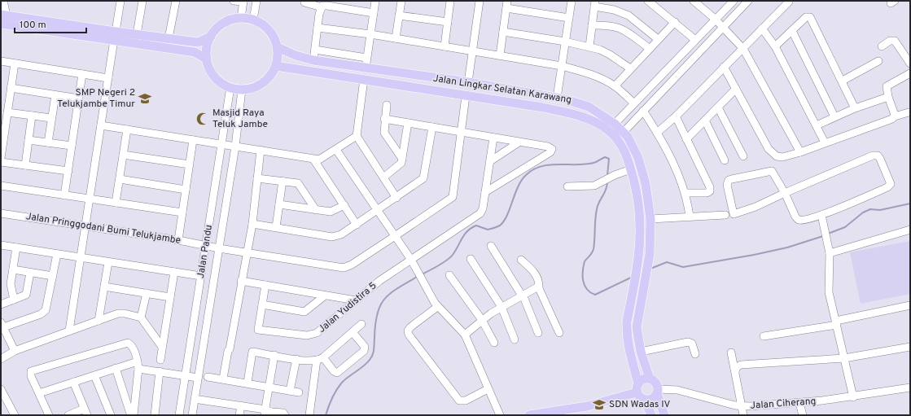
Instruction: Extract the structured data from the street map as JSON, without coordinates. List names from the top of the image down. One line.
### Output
{"streets":{"main road":["Jalan Lingkar Selatan Karawang"],"street":["Jalan Pringgodani Bumi Telukjambe","Jalan Pandu","Jalan Yudistira 5","Jalan Ciherang"]},"crossings":[["Jalan Lingkar Selatan Karawang","Jalan Pringgodani Bumi Telukjambe"],["Jalan Lingkar Selatan Karawang","Jalan Pandu"],["Jalan Lingkar Selatan Karawang","Jalan Ciherang"],["Jalan Pringgodani Bumi Telukjambe","Jalan Pandu"]],"places":{"school or university":["SMP Negeri 2 Telukjambe Timur","SDN Wadas IV"],"mosque":["Masjid Raya Teluk Jambe"]},"scale_bar":"100 m"}
